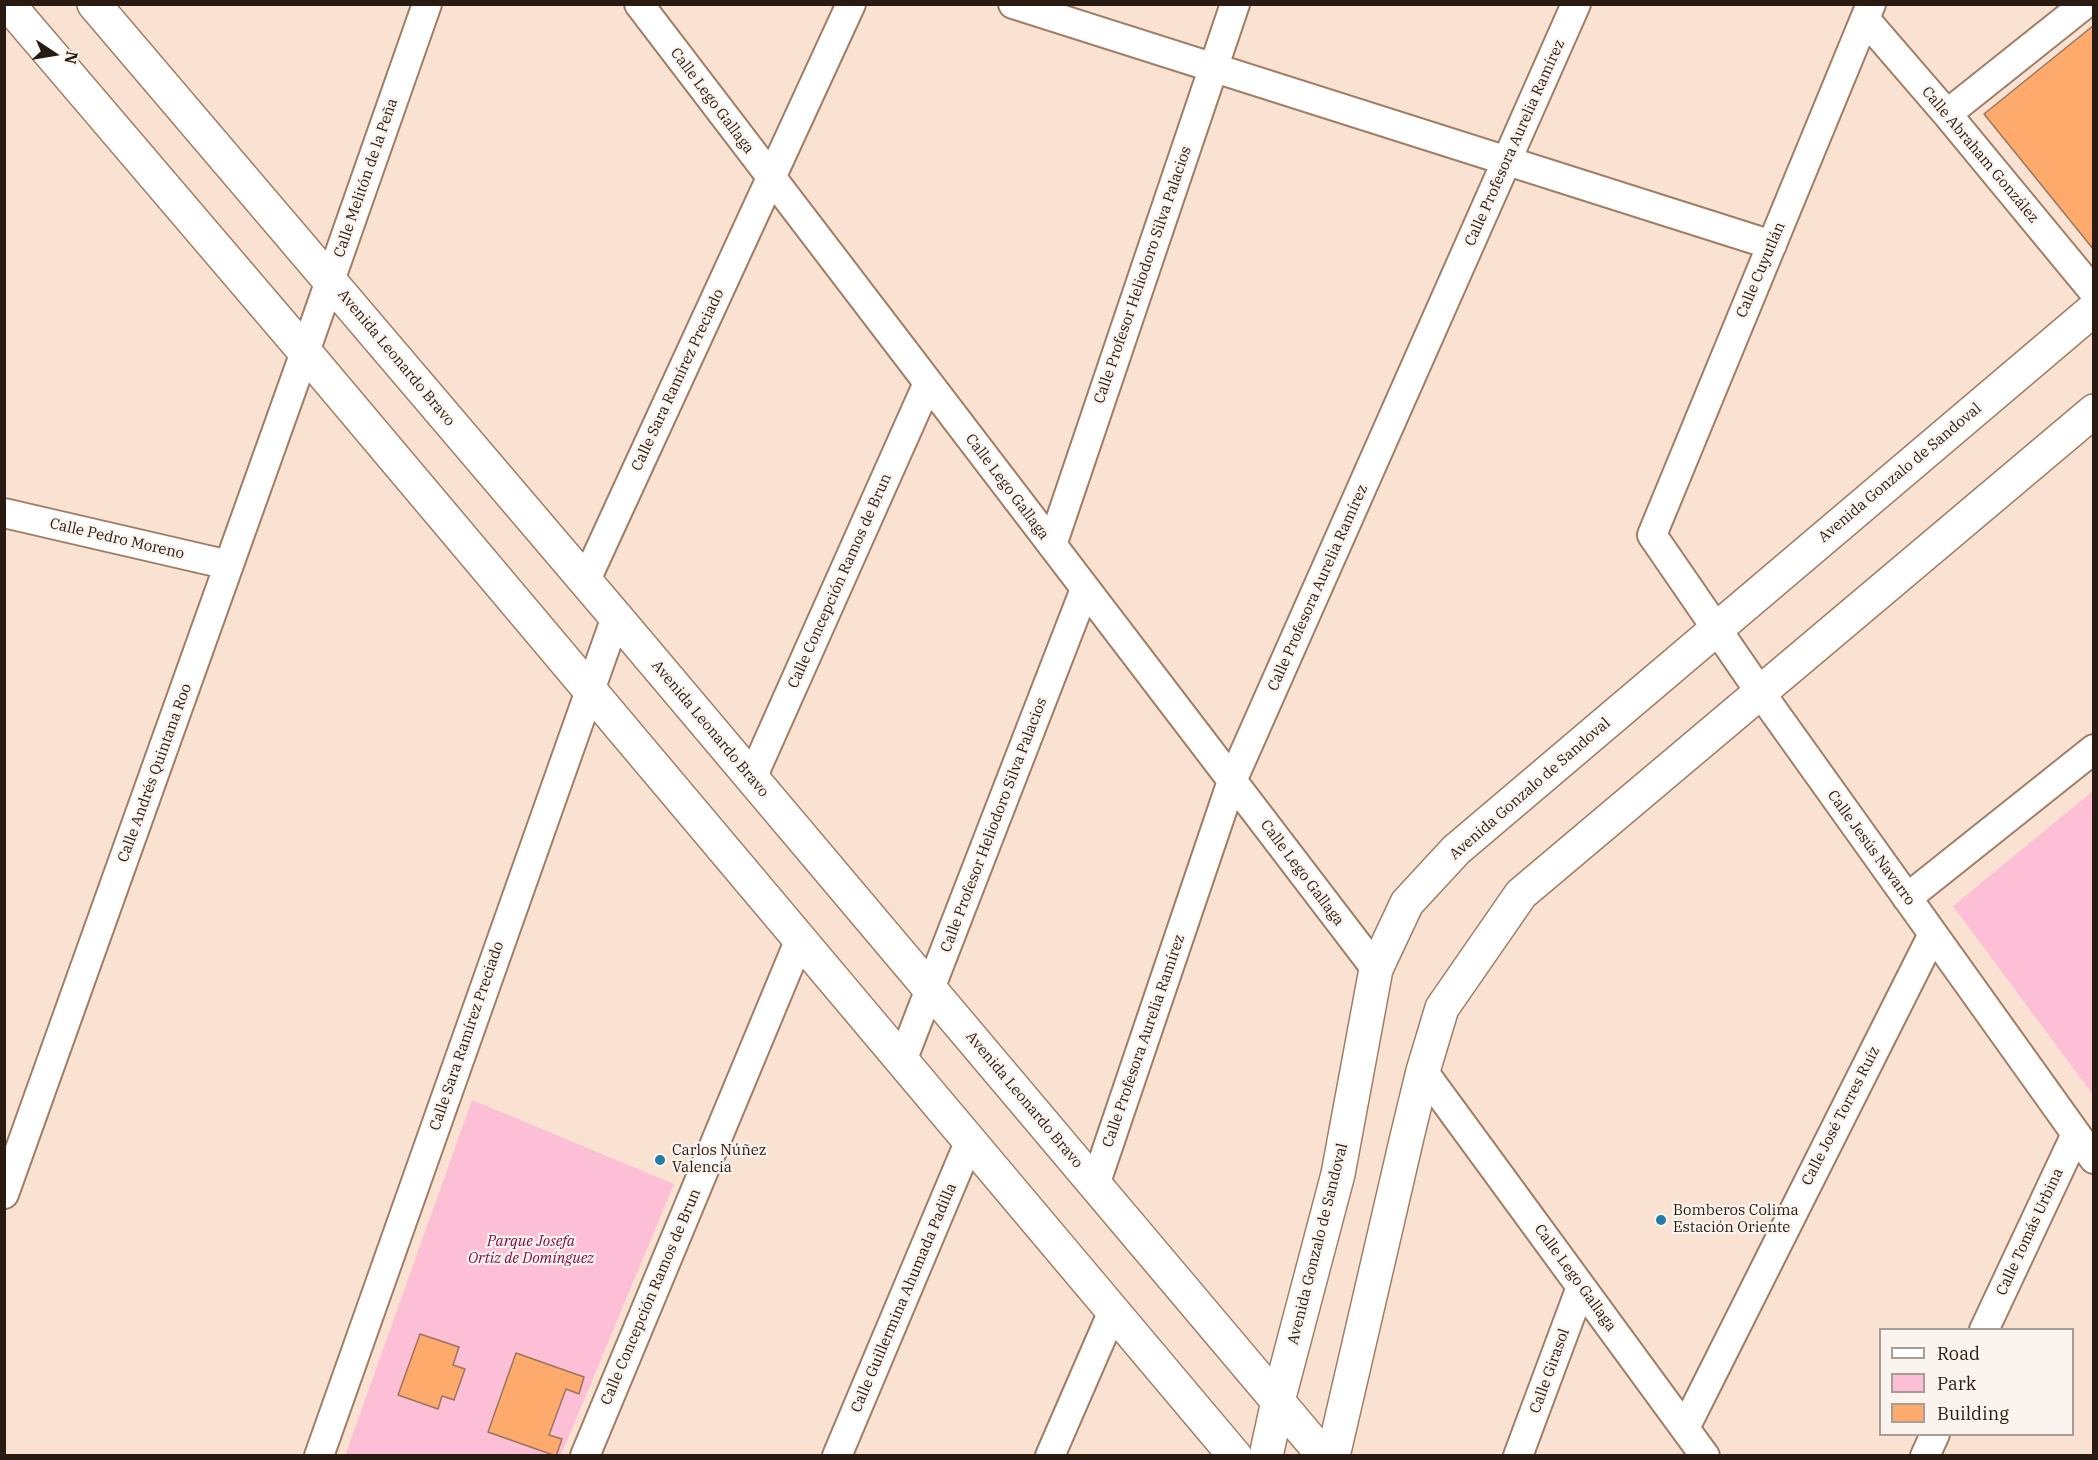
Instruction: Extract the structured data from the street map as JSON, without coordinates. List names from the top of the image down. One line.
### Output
{"streets":{"street":["Calle Lego Gallaga","Calle Profesora Aurelia Ramírez","Calle Abraham González","Calle Melitón de la Peña","Calle Cuyutlán","Calle Profesor Heliodoro Silva Palacios","Avenida Leonardo Bravo","Calle Sara Ramírez Preciado","Avenida Gonzalo de Sandoval","Calle Pedro Moreno","Calle Concepción Ramos de Brun","Calle Andrés Quintana Roo","Calle Jesús Navarro","Calle José Torres Ruíz","Calle Tomás Urbina","Calle Guillermina Ahumada Padilla","Calle Girasol"]},"crossings":[["Calle Lego Gallaga","Calle Profesora Aurelia Ramírez"],["Calle Lego Gallaga","Calle Profesor Heliodoro Silva Palacios"],["Calle Lego Gallaga","Calle Sara Ramírez Preciado"],["Calle Lego Gallaga","Avenida Gonzalo de Sandoval"],["Calle Lego Gallaga","Calle Concepción Ramos de Brun"],["Calle Lego Gallaga","Calle José Torres Ruíz"],["Calle Lego Gallaga","Calle Girasol"],["Calle Profesora Aurelia Ramírez","Avenida Leonardo Bravo"],["Calle Abraham González","Calle Cuyutlán"],["Calle Melitón de la Peña","Avenida Leonardo Bravo"],["Calle Melitón de la Peña","Calle Andrés Quintana Roo"],["Calle Cuyutlán","Calle Jesús Navarro"],["Calle Profesor Heliodoro Silva Palacios","Avenida Leonardo Bravo"],["Avenida Leonardo Bravo","Calle Sara Ramírez Preciado"],["Avenida Leonardo Bravo","Avenida Gonzalo de Sandoval"],["Avenida Leonardo Bravo","Calle Concepción Ramos de Brun"],["Avenida Gonzalo de Sandoval","Calle Jesús Navarro"],["Calle Pedro Moreno","Calle Andrés Quintana Roo"],["Calle Jesús Navarro","Calle José Torres Ruíz"],["Calle Jesús Navarro","Calle Tomás Urbina"]],"parks":["Parque Josefa Ortiz de Domínguez"],"places":["Carlos Núñez Valencia","Bomberos Colima Estación Oriente"],"legend":["Road","Park","Building"],"north":"right"}
